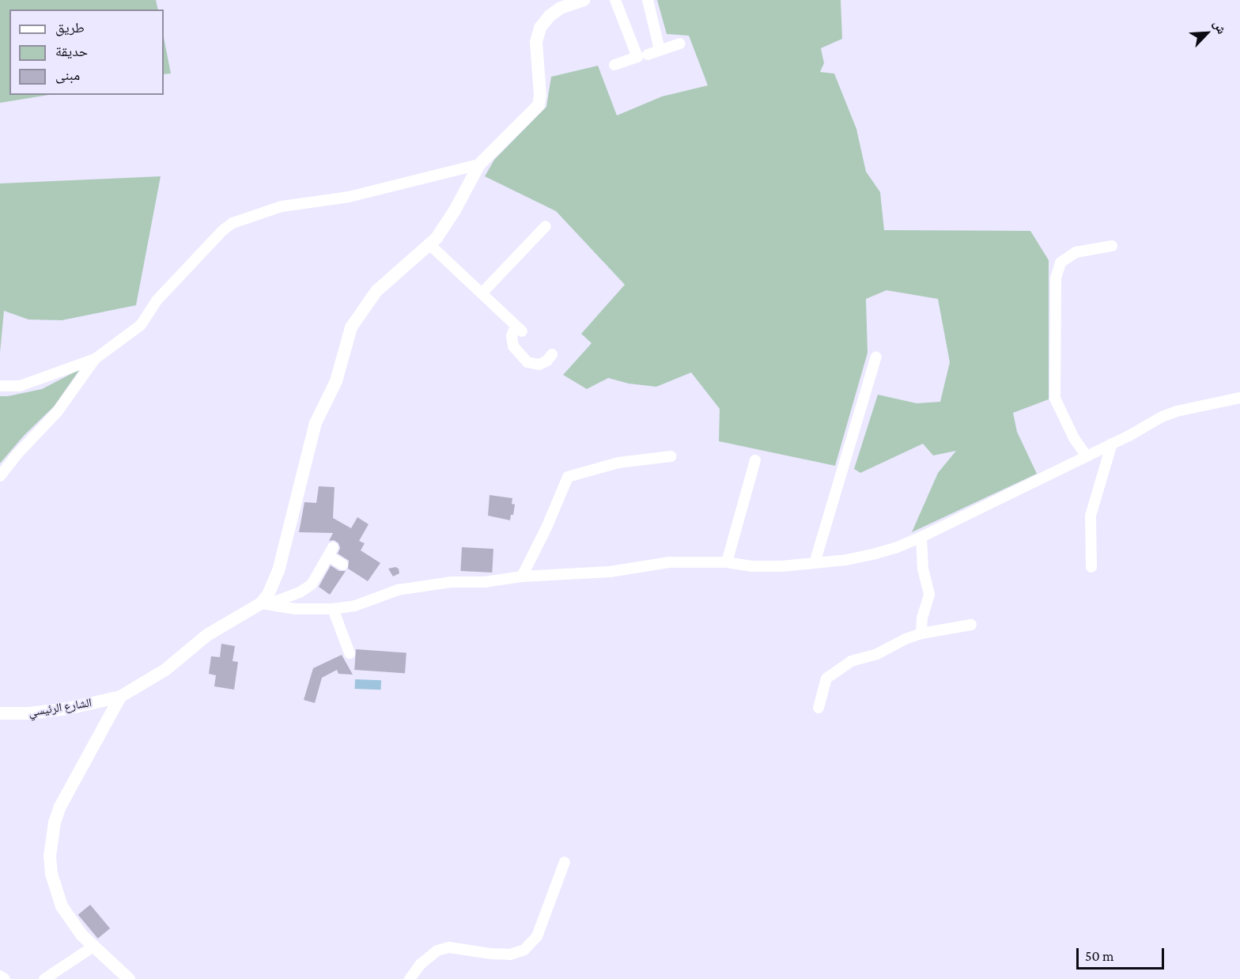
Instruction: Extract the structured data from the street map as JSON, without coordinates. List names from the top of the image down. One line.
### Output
{"streets":{"street":["الشارع الرئيسي"]},"legend":["طريق","حديقة","مبنى"],"scale_bar":"50 m","north":"top right"}
